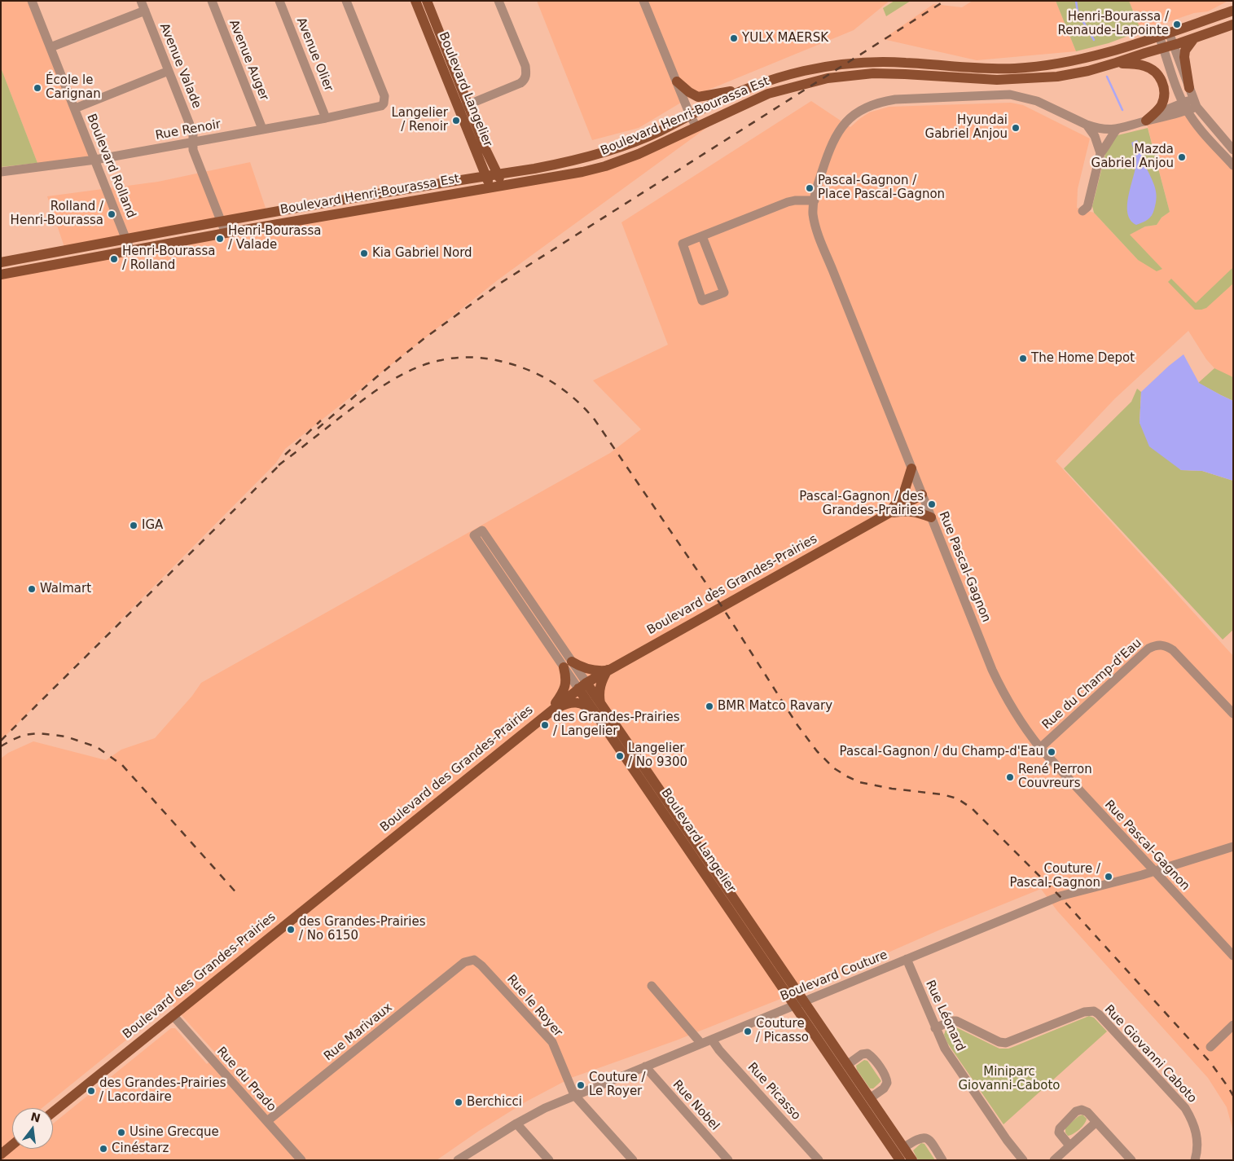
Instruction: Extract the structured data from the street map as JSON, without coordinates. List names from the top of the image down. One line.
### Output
{"streets":{"main road":["Boulevard Langelier","Boulevard Henri-Bourassa Est","Boulevard des Grandes-Prairies"],"street":["Avenue Olier","Avenue Auger","Avenue Valade","Rue Renoir","Boulevard Rolland","Rue Pascal-Gagnon","Rue du Champ-d'Eau","Boulevard Couture","Rue le Royer","Rue Léonard","Rue Marivaux","Rue Giovanni Caboto","Rue du Prado","Rue Picasso","Rue Nobel"]},"crossings":[["Avenue Olier","Rue Renoir"],["Avenue Auger","Rue Renoir"],["Avenue Valade","Boulevard Henri-Bourassa Est"],["Avenue Valade","Rue Renoir"],["Boulevard Langelier","Boulevard Henri-Bourassa Est"],["Boulevard Langelier","Boulevard des Grandes-Prairies"],["Boulevard Langelier","Boulevard Couture"],["Boulevard Henri-Bourassa Est","Boulevard Rolland"],["Rue Renoir","Boulevard Rolland"],["Rue Pascal-Gagnon","Boulevard des Grandes-Prairies"],["Rue Pascal-Gagnon","Rue du Champ-d'Eau"],["Rue Pascal-Gagnon","Boulevard Couture"],["Boulevard des Grandes-Prairies","Rue du Prado"],["Boulevard Couture","Rue le Royer"],["Boulevard Couture","Rue Léonard"],["Boulevard Couture","Rue Picasso"],["Boulevard Couture","Rue Nobel"],["Rue le Royer","Rue Marivaux"],["Rue Léonard","Rue Giovanni Caboto"],["Rue Marivaux","Rue du Prado"]],"parks":["Miniparc Giovanni-Caboto"],"places":["Henri-Bourassa / Renaude-Lapointe","YULX MAERSK","École le Carignan","Langelier / Renoir","Hyundai Gabriel Anjou","Mazda Gabriel Anjou","Pascal-Gagnon / Place Pascal-Gagnon","Rolland / Henri-Bourassa","Henri-Bourassa / Valade","Kia Gabriel Nord","Henri-Bourassa / Rolland","The Home Depot","Pascal-Gagnon / des Grandes-Prairies","IGA","Walmart","BMR Matco Ravary","des Grandes-Prairies / Langelier","Pascal-Gagnon / du Champ-d'Eau","Langelier / No 9300","René Perron Couvreurs","Couture / Pascal-Gagnon","des Grandes-Prairies / No 6150","Couture / Picasso","Couture / Le Royer","des Grandes-Prairies / Lacordaire","Berchicci","Usine Grecque","Cinéstarz"],"north":"top"}
